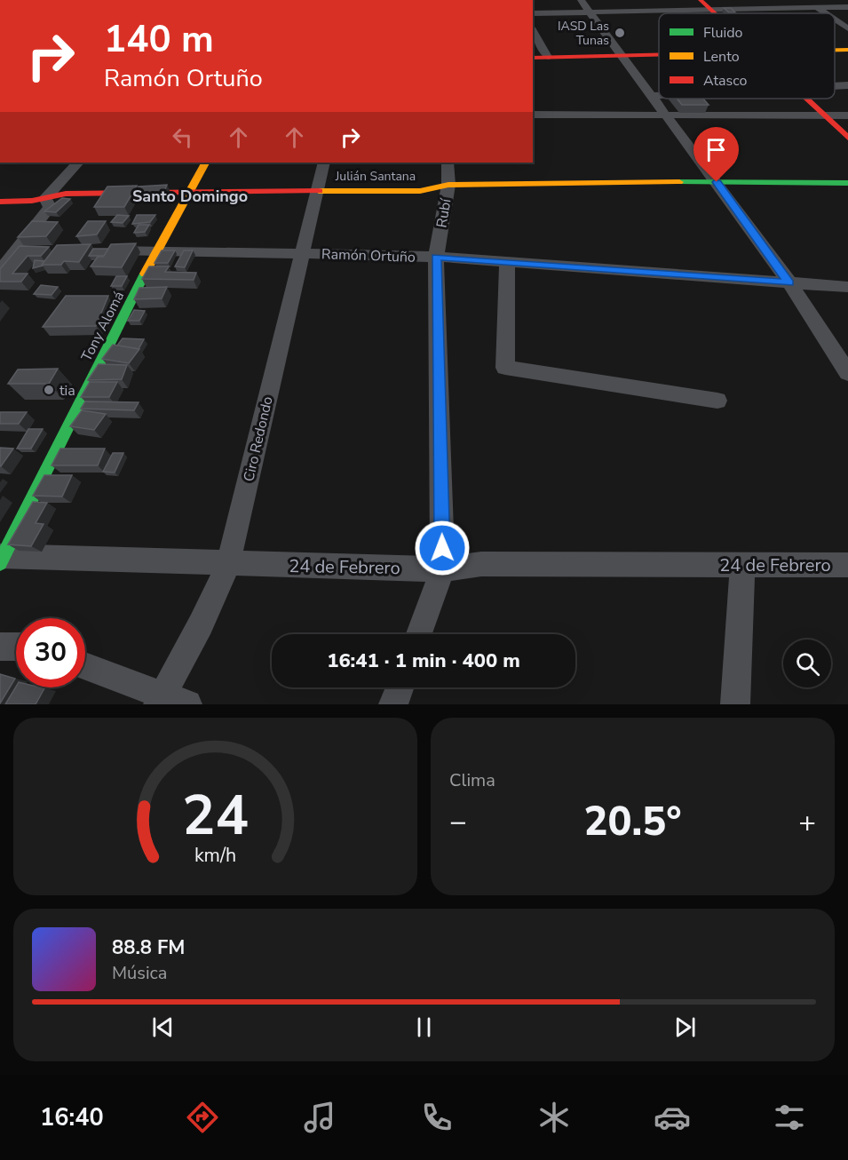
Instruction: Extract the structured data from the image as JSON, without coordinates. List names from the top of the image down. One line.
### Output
{"streets":{"street":["Julián Santana","Rubí","Ramón Ortuño","Tony Alomá","Ciro Redondo","24 de Febrero"]},"crossings":[["Julián Santana","Rubí"],["Julián Santana","Tony Alomá"],["Julián Santana","Ciro Redondo"],["Rubí","Ramón Ortuño"],["Rubí","24 de Febrero"],["Ramón Ortuño","Tony Alomá"],["Ramón Ortuño","Ciro Redondo"],["Tony Alomá","24 de Febrero"],["Ciro Redondo","24 de Febrero"]],"districts":["Santo Domingo"],"places":["IASD Las Tunas","tia"],"legend":["Fluido","Lento","Atasco"],"page":{"turn":["140 m","Ramón Ortuño"],"limit":"30","trip":"16:41 · 1 min · 400 m","tile":"Clima","heat":["−","20.5°","+"],"song":["88.8 FM","Música"],"tabs":"16:40","gauge":["24","km/h"]}}
